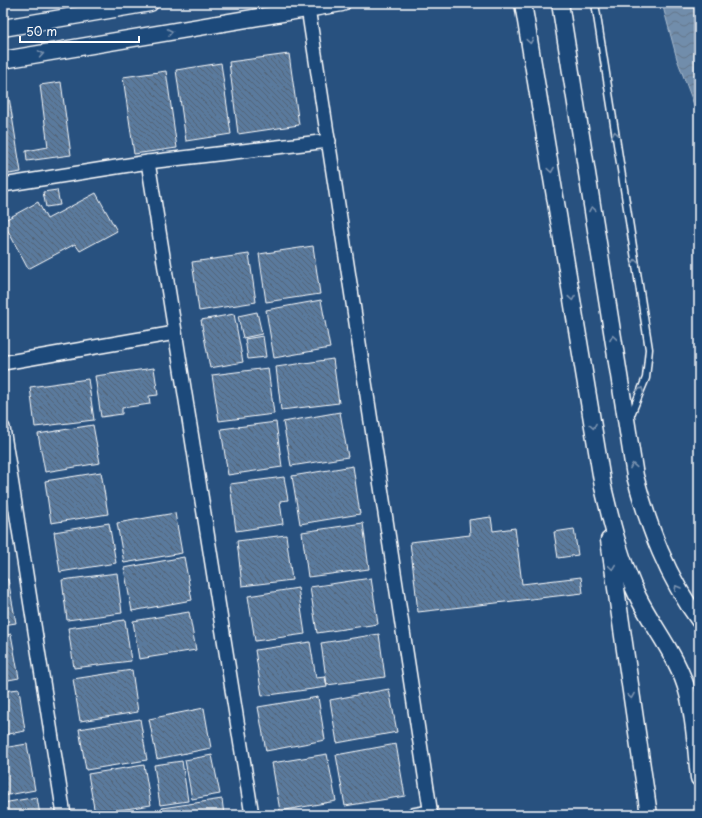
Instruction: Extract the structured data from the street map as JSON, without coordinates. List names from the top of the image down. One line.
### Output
{"scale_bar":"50 m"}
